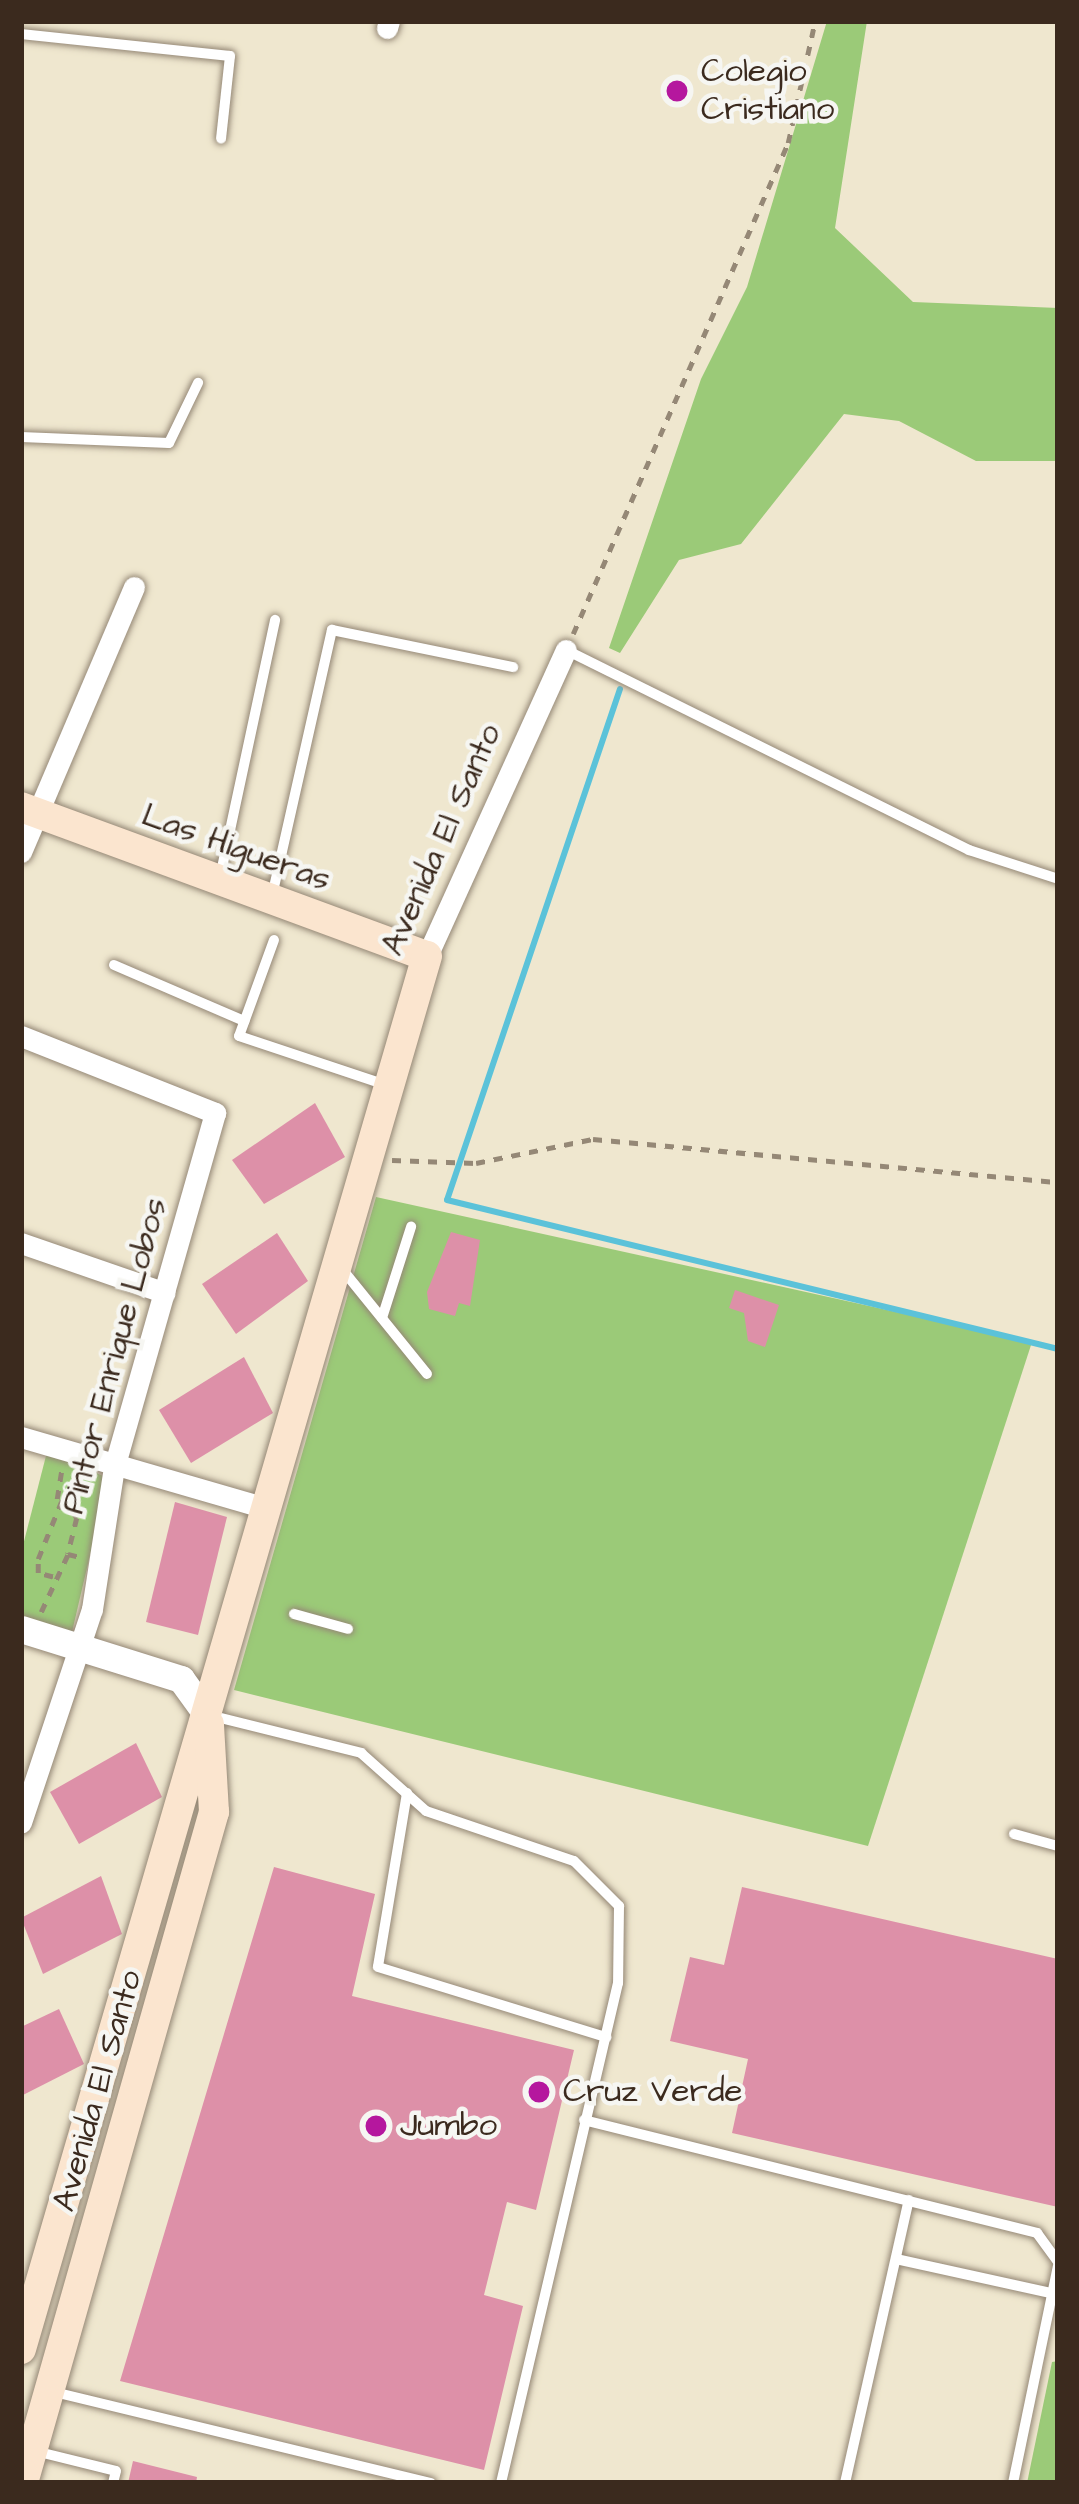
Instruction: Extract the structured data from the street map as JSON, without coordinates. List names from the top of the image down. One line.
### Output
{"streets":{"main road":["Avenida El Santo","Las Higueras"],"street":["Pintor Enrique Lobos"]},"crossings":[["Avenida El Santo","Las Higueras"]],"places":["Colegio Cristiano","Cruz Verde","Jumbo"]}
